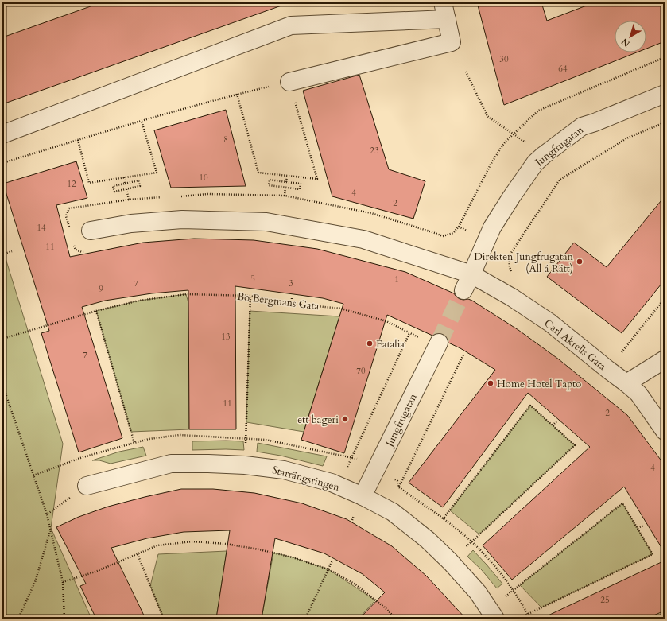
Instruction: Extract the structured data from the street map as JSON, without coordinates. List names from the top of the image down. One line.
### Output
{"streets":{"street":["Jungfrugatan","Carl Akrells Gata","Starrängsringen"],"path":["Bo Bergmans Gata"]},"crossings":[["Jungfrugatan","Bo Bergmans Gata"],["Jungfrugatan","Carl Akrells Gata"],["Jungfrugatan","Starrängsringen"]],"places":["Direkten Jungfrugatan (All á Rätt)","Eatalia","Home Hotel Tapto","ett bageri"],"house_numbers":["30","64","8","23","10","12","4","2","14","11","5","1","7","3","9","13","7","70","11","2","4","25"],"north":"bottom left"}
